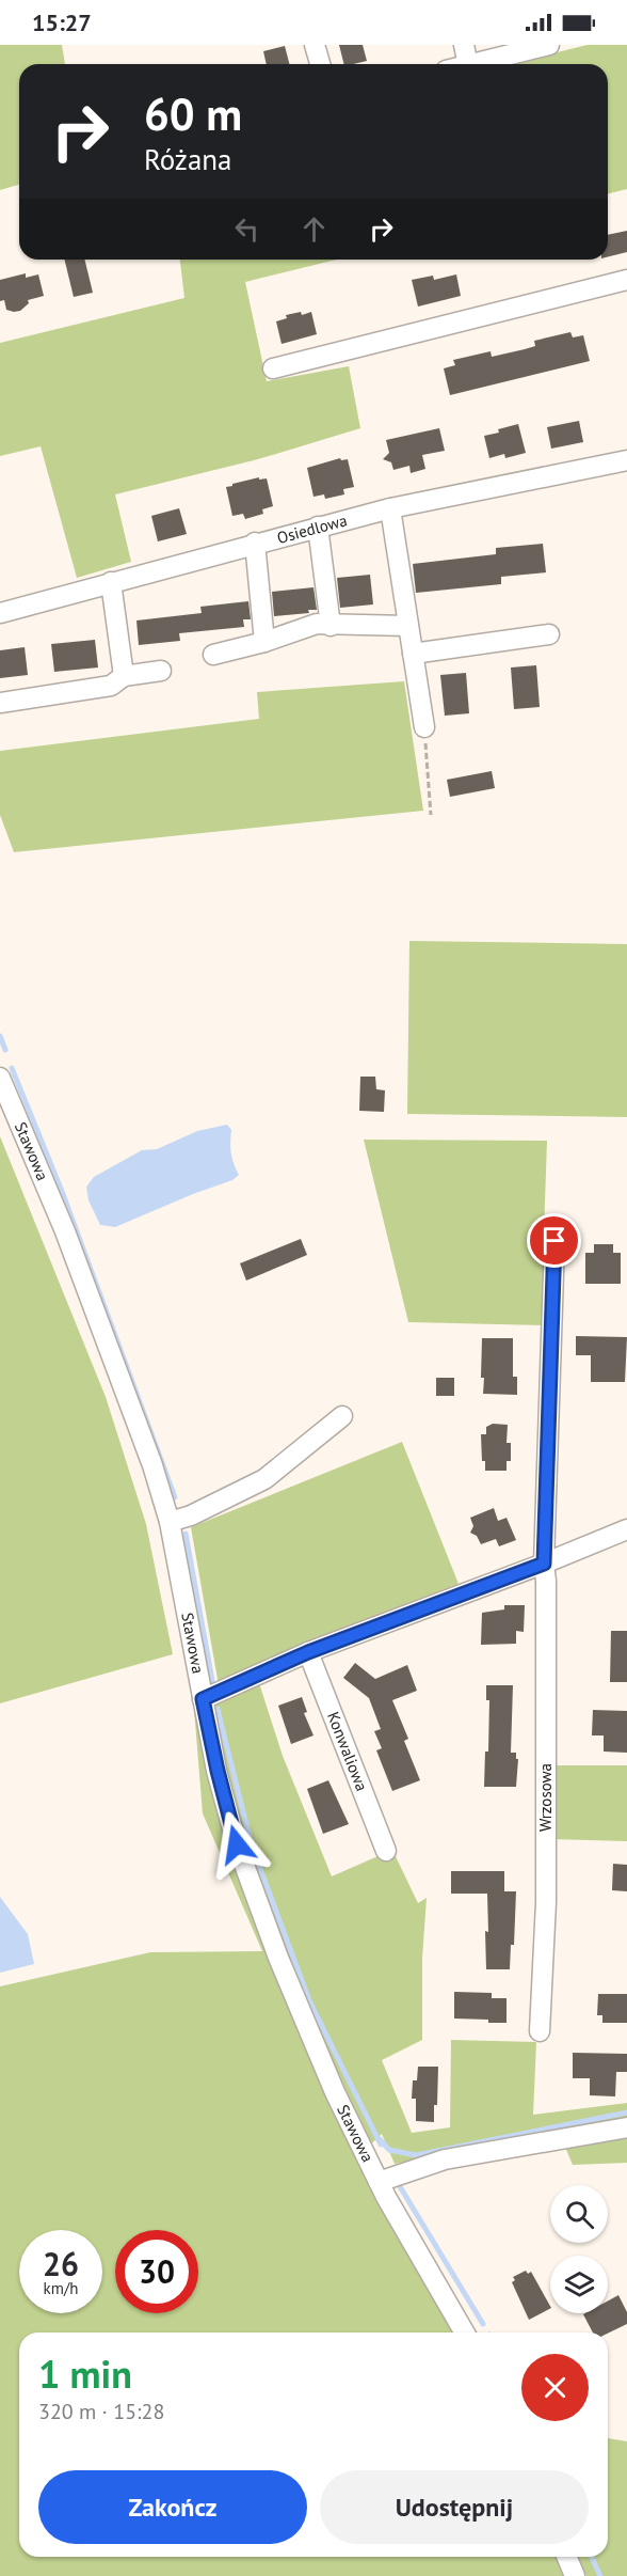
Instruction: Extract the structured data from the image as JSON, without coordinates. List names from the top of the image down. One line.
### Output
{"streets":{"street":["Osiedlowa","Stawowa","Konwaliowa","Wrzosowa"]},"page":{"status":"15:27","turn":["60 m","Różana"],"speed":"26 km/h","limit":"30","heading":["1 min","320 m · 15:28"],"buttons":["Zakończ","Udostępnij"]}}
